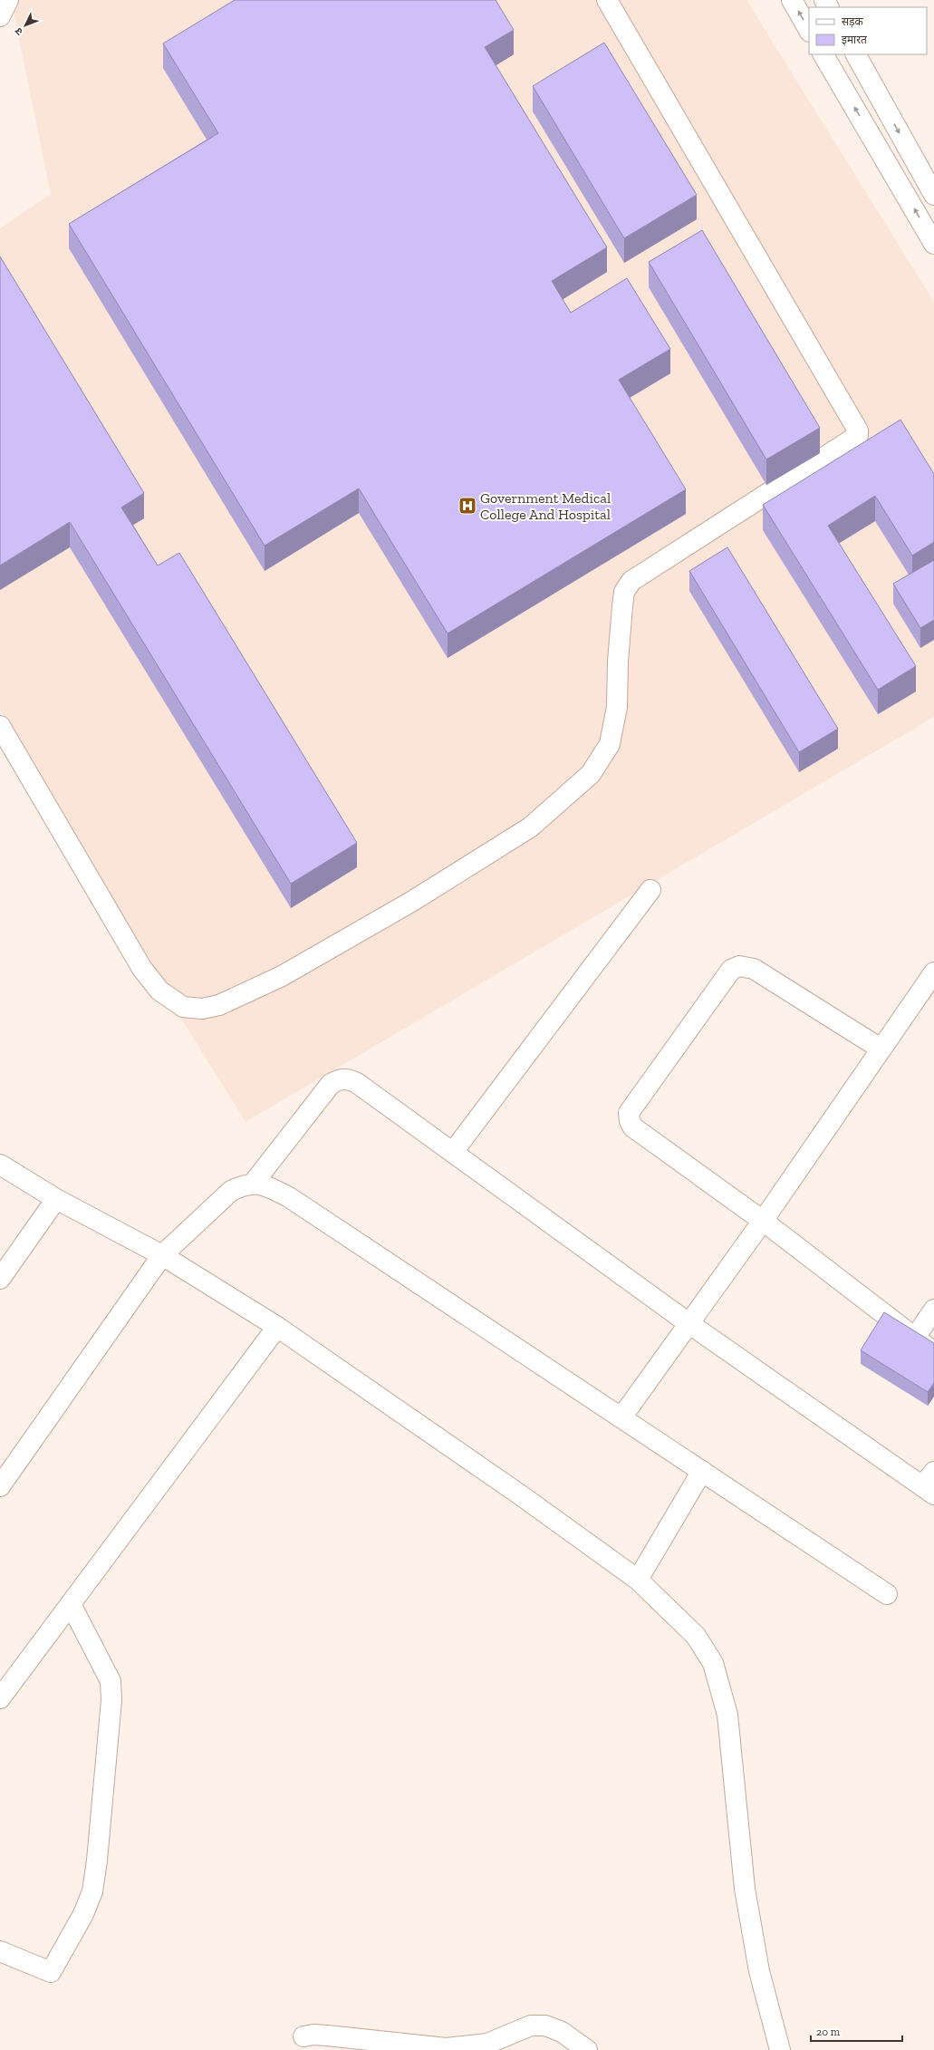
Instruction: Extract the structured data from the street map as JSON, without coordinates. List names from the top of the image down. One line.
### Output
{"places":{"hospital":["Government Medical College And Hospital"]},"legend":["सड़क","इमारत"],"scale_bar":"20 m","north":"bottom left"}
